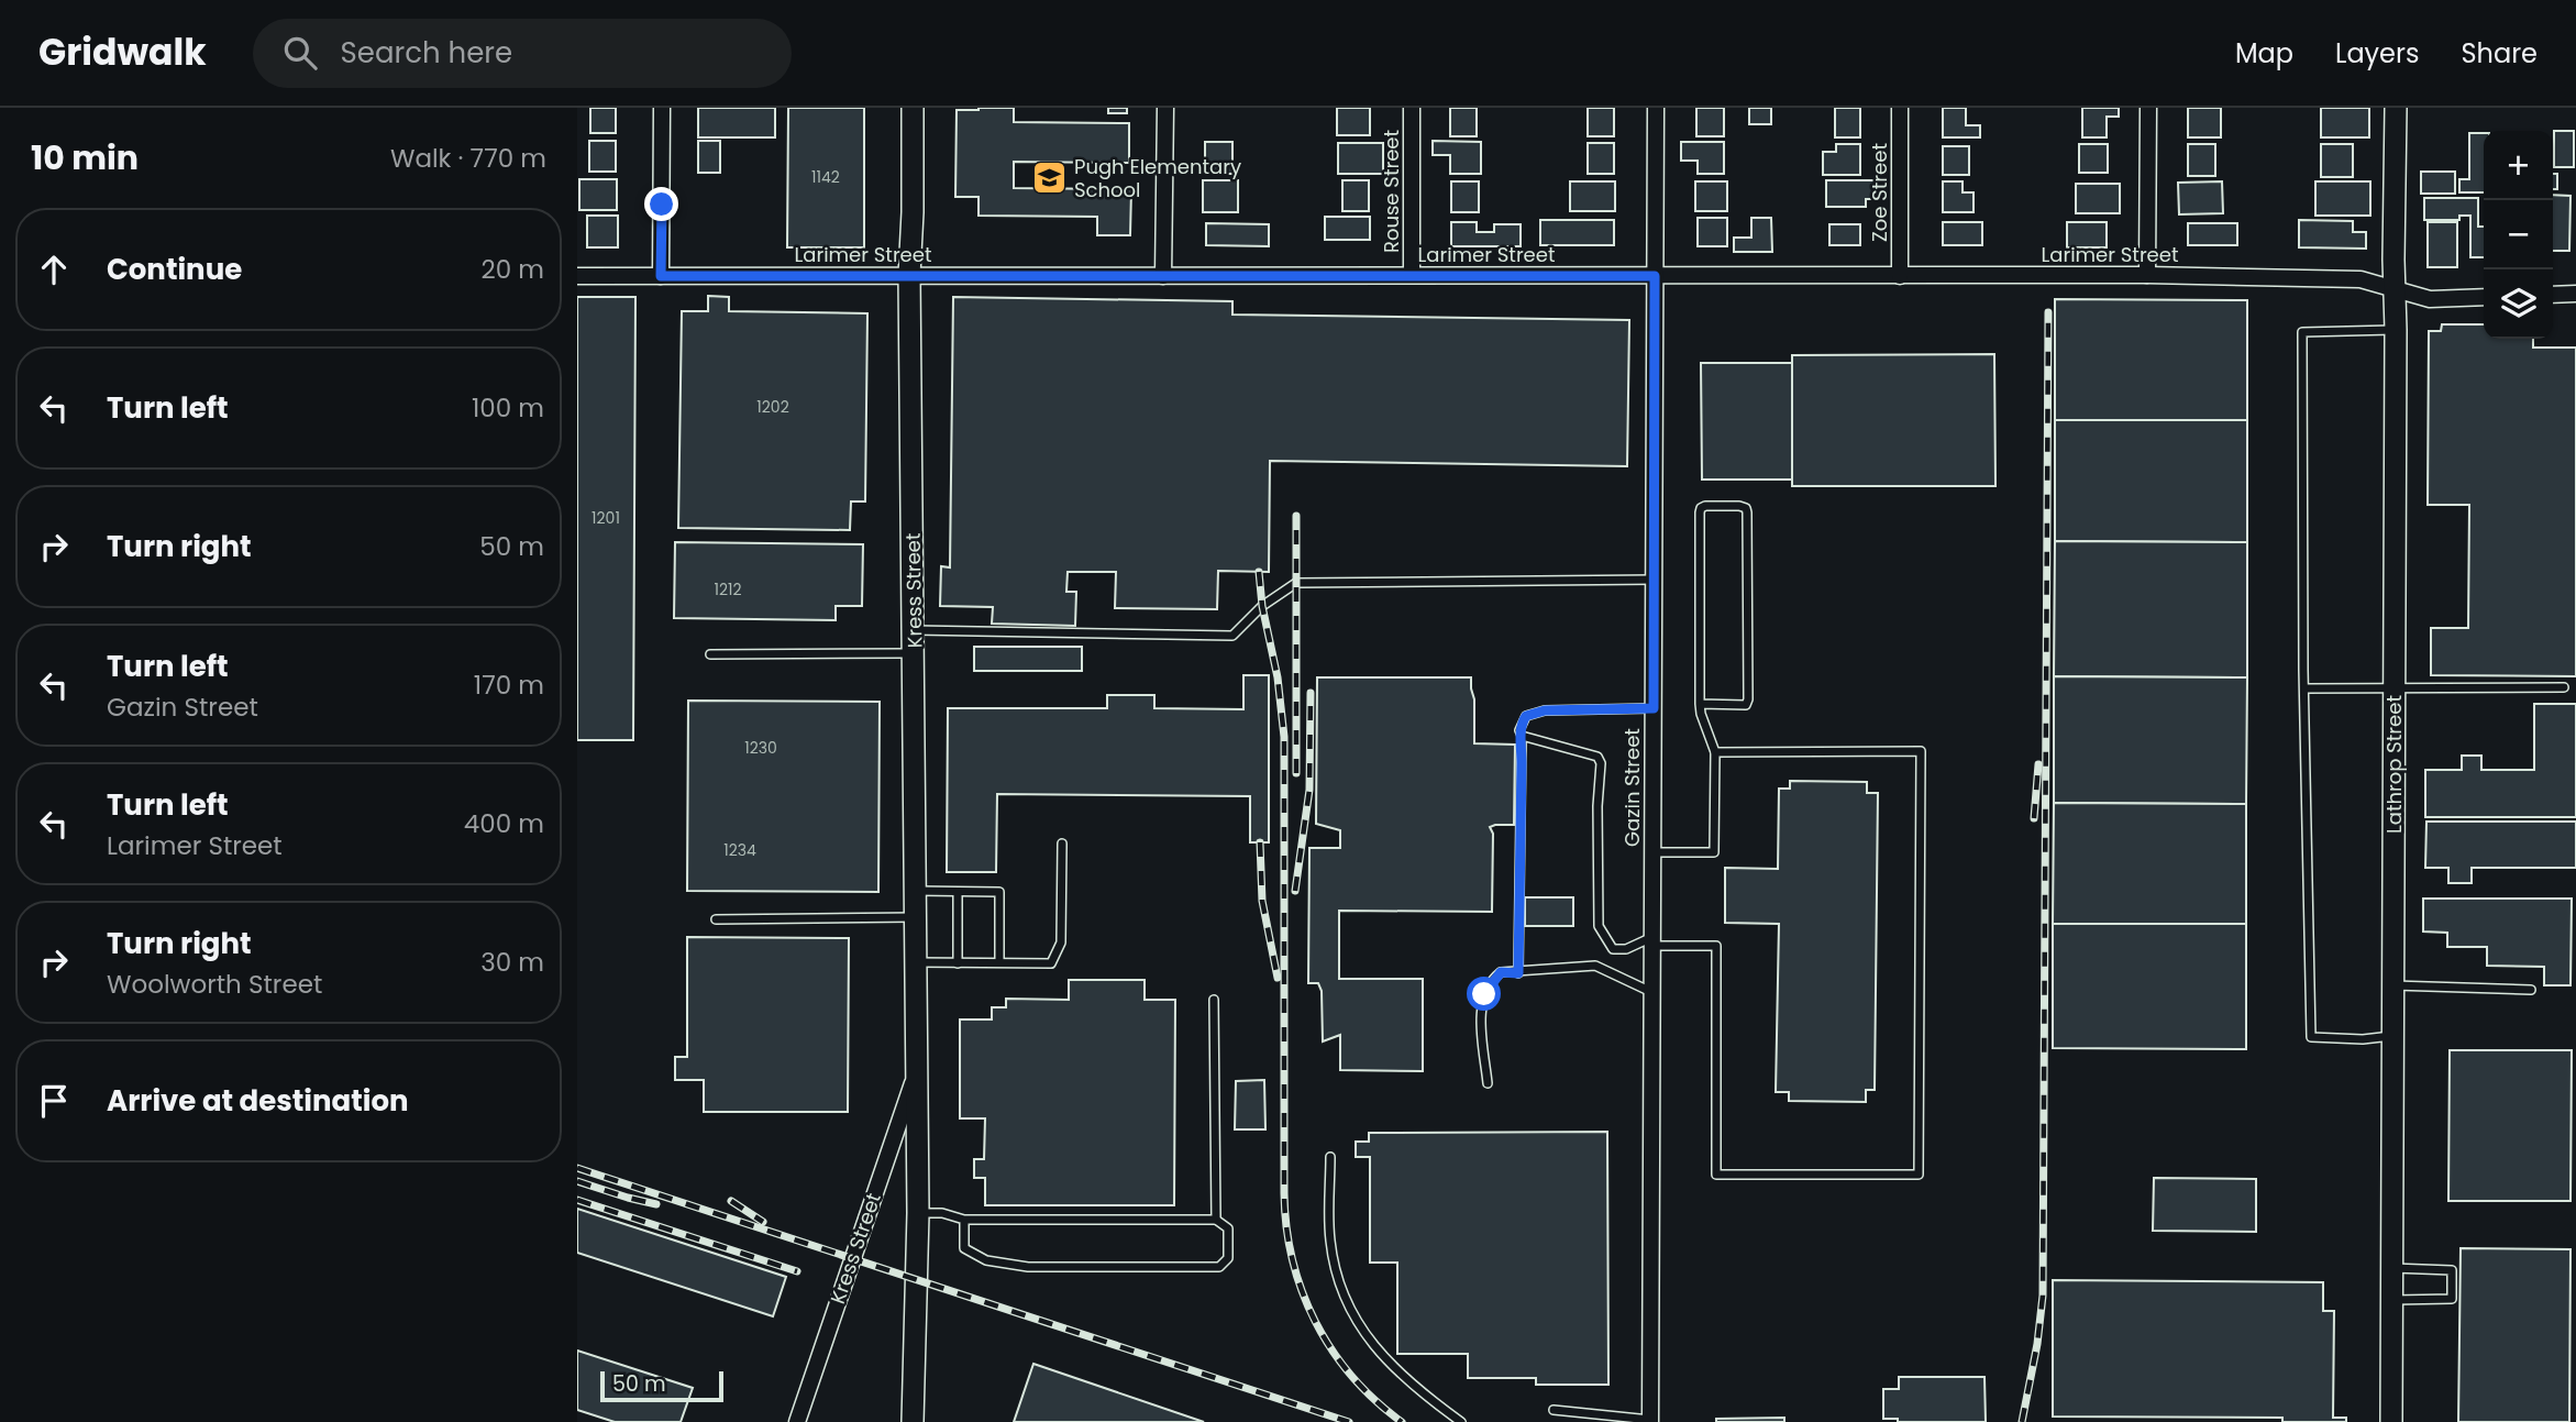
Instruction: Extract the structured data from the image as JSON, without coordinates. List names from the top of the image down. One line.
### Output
{"streets":{"street":["Rouse Street","Zoe Street","Larimer Street","Kress Street","Lathrop Street","Gazin Street"]},"crossings":[["Rouse Street","Larimer Street"],["Zoe Street","Larimer Street"],["Larimer Street","Kress Street"],["Larimer Street","Lathrop Street"],["Larimer Street","Gazin Street"]],"places":{"school or university":["Pugh Elementary School"]},"house_numbers":["1142","1202","1201","1212","1230","1234"],"scale_bar":"50 m","page":{"header":"Gridwalk","search":"Search here","nav":["Map","Layers","Share"],"heading":["10 min","Walk · 770 m"],"map_buttons":["+","−"],"list":[["Continue","20 m"],["Turn left","100 m"],["Turn right","50 m"],["Turn left","Gazin Street","170 m"],["Turn left","Larimer Street","400 m"],["Turn right","Woolworth Street","30 m"],"Arrive at destination"],"scale":"50 m"}}
